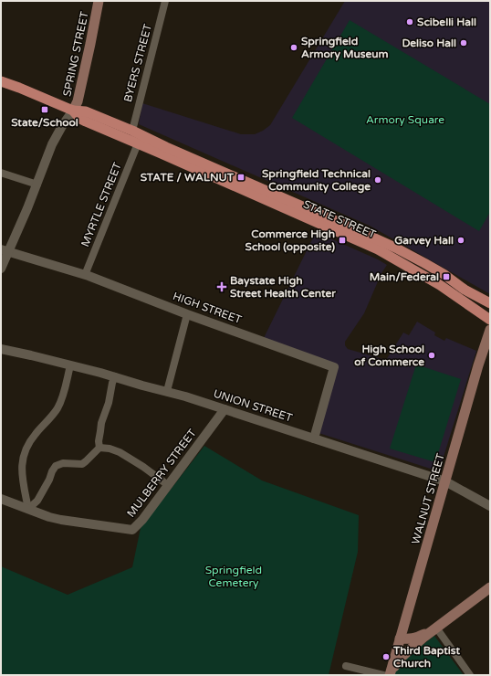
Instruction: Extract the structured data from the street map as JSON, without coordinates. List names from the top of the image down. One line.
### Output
{"streets":{"main road":["SPRING STREET","STATE STREET","WALNUT STREET"],"street":["BYERS STREET","MYRTLE STREET","HIGH STREET","UNION STREET","MULBERRY STREET"]},"crossings":[["SPRING STREET","STATE STREET"],["BYERS STREET","STATE STREET"],["MYRTLE STREET","STATE STREET"],["MYRTLE STREET","HIGH STREET"],["HIGH STREET","UNION STREET"],["UNION STREET","MULBERRY STREET"],["UNION STREET","WALNUT STREET"]],"parks":["Armory Square","Springfield Cemetery"],"places":{"other":["Scibelli Hall","Deliso Hall","Springfield Armory Museum","Springfield Technical Community College","Garvey Hall","High School of Commerce","Third Baptist Church"],"transit":["State/School","STATE / WALNUT","Commerce High School (opposite)","Main/Federal"],"health":["Baystate High Street Health Center"]}}
